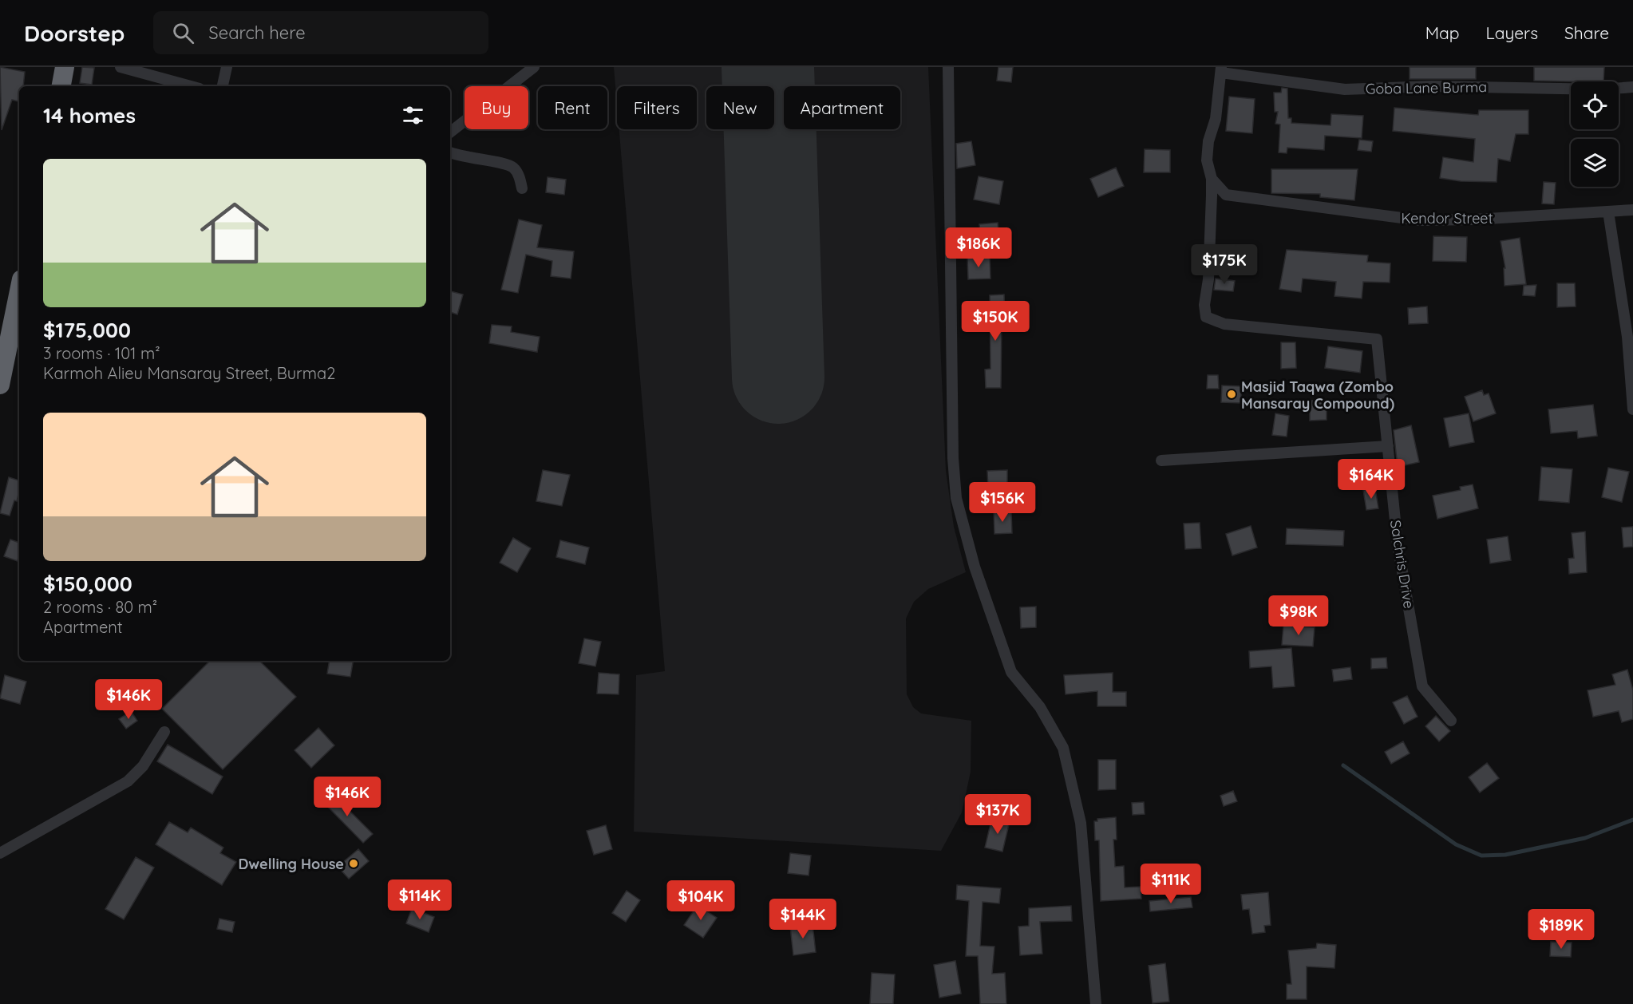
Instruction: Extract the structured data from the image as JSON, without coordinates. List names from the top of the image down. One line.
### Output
{"streets":{"street":["Goba Lane Burma","Kendor Street","Salchris Drive"]},"crossings":[["Kendor Street","Salchris Drive"]],"places":["Masjid Taqwa (Zombo Mansaray Compound)","Dwelling House"],"page":{"header":"Doorstep","search":"Search here","nav":["Map","Layers","Share"],"chip":["Buy","Rent","Filters","New","Apartment"],"heading":"14 homes","list":[{"name":"$175,000","note":"3 rooms · 101 m² · Karmoh Alieu Mansaray Street, Burma2"},{"name":"$150,000","note":"2 rooms · 80 m² · Apartment"}],"price":["$186K","$175K","$150K","$164K","$156K","$98K","$146K","$146K","$137K","$111K","$114K","$104K","$144K","$189K"]}}
